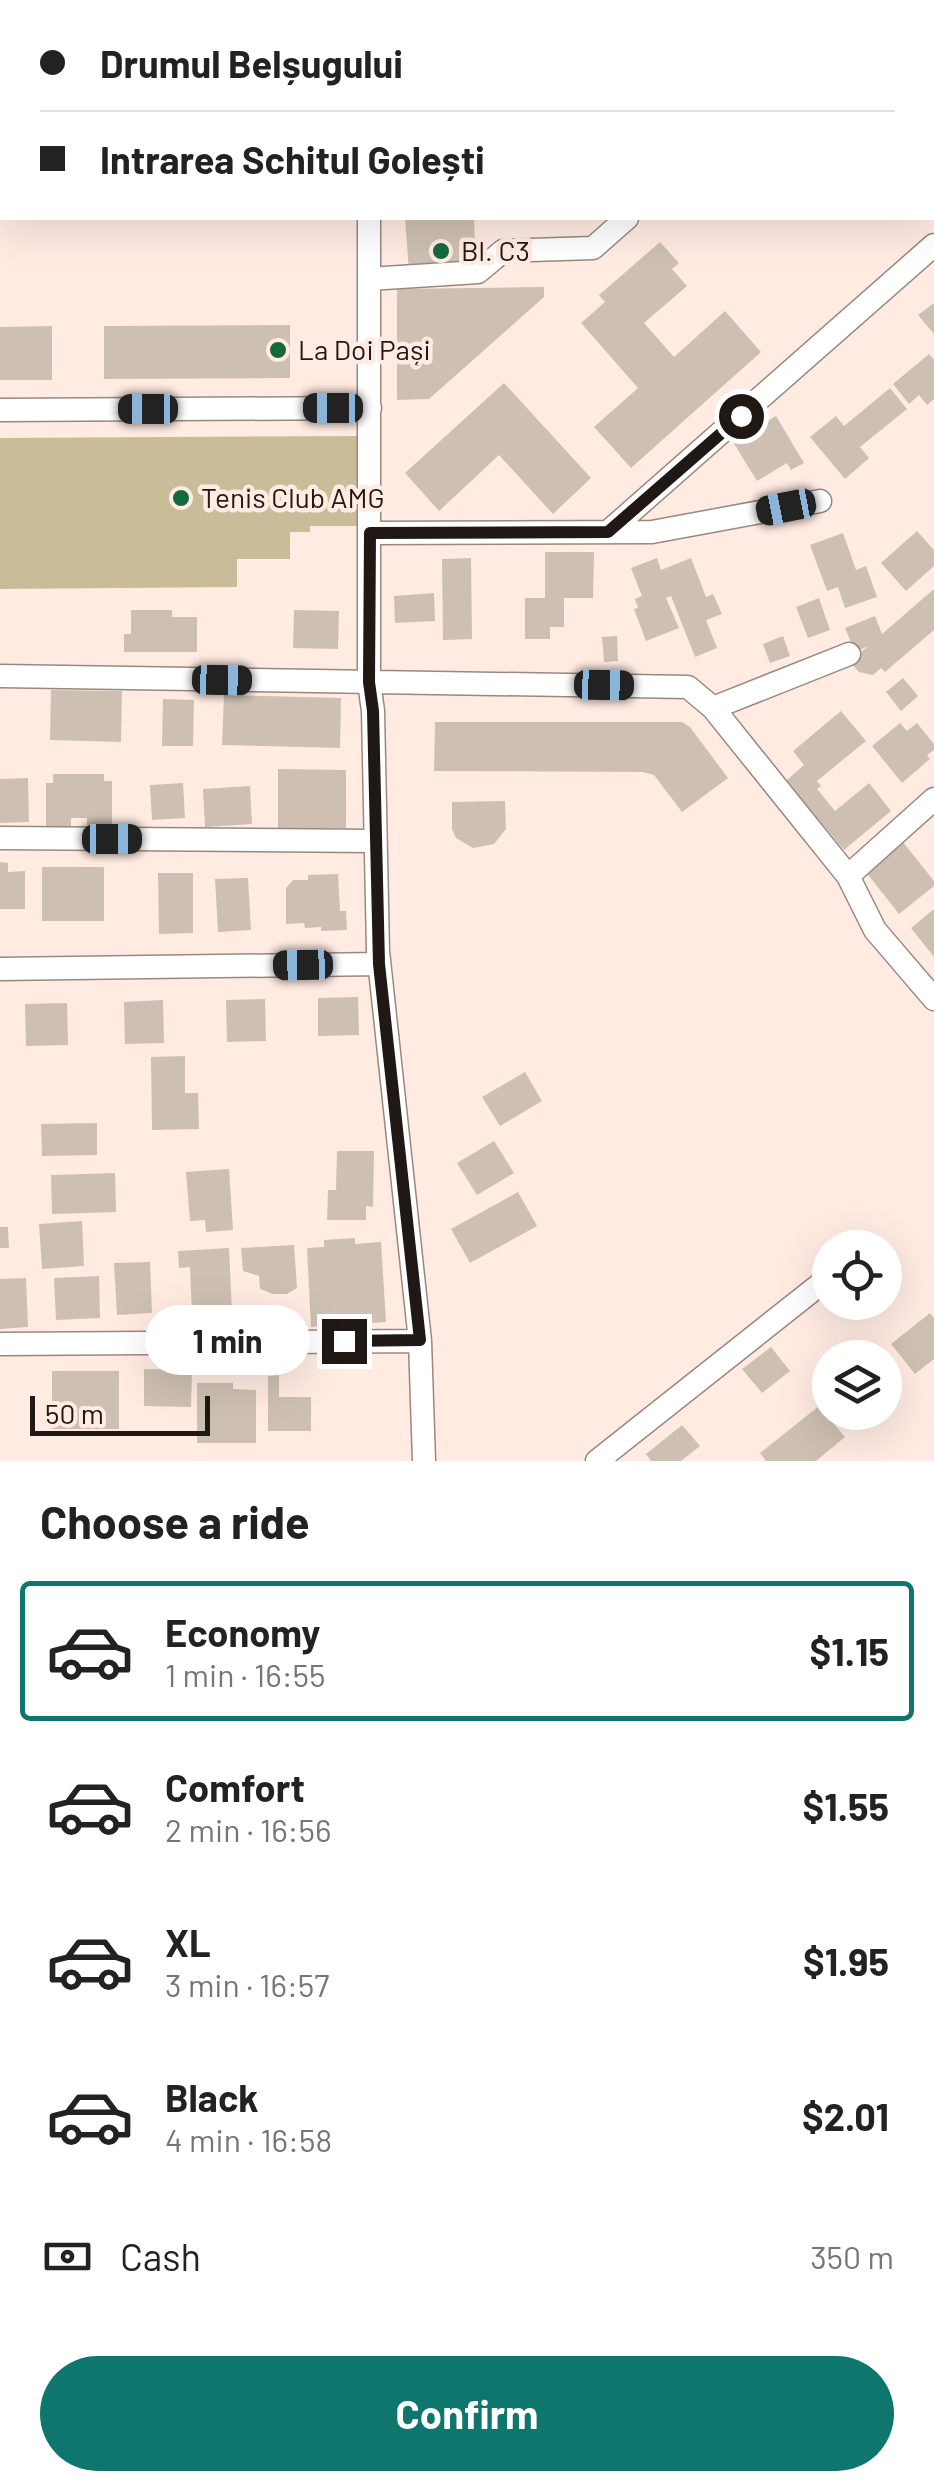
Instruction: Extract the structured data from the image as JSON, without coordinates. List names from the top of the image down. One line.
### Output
{"places":["Bl. C3","La Doi Pași","Tenis Club AMG"],"scale_bar":"50 m","page":{"banner":["Drumul Belșugului","Intrarea Schitul Golești"],"bubble":"1 min","scale":"50 m","heading":"Choose a ride","list":[{"name":"Economy","note":"1 min · 16:55","value":"$1.15"},{"name":"Comfort","note":"2 min · 16:56","value":"$1.55"},{"name":"XL","note":"3 min · 16:57","value":"$1.95"},{"name":"Black","note":"4 min · 16:58","value":"$2.01"}],"pay":["Cash","350 m"],"buttons":"Confirm"}}
